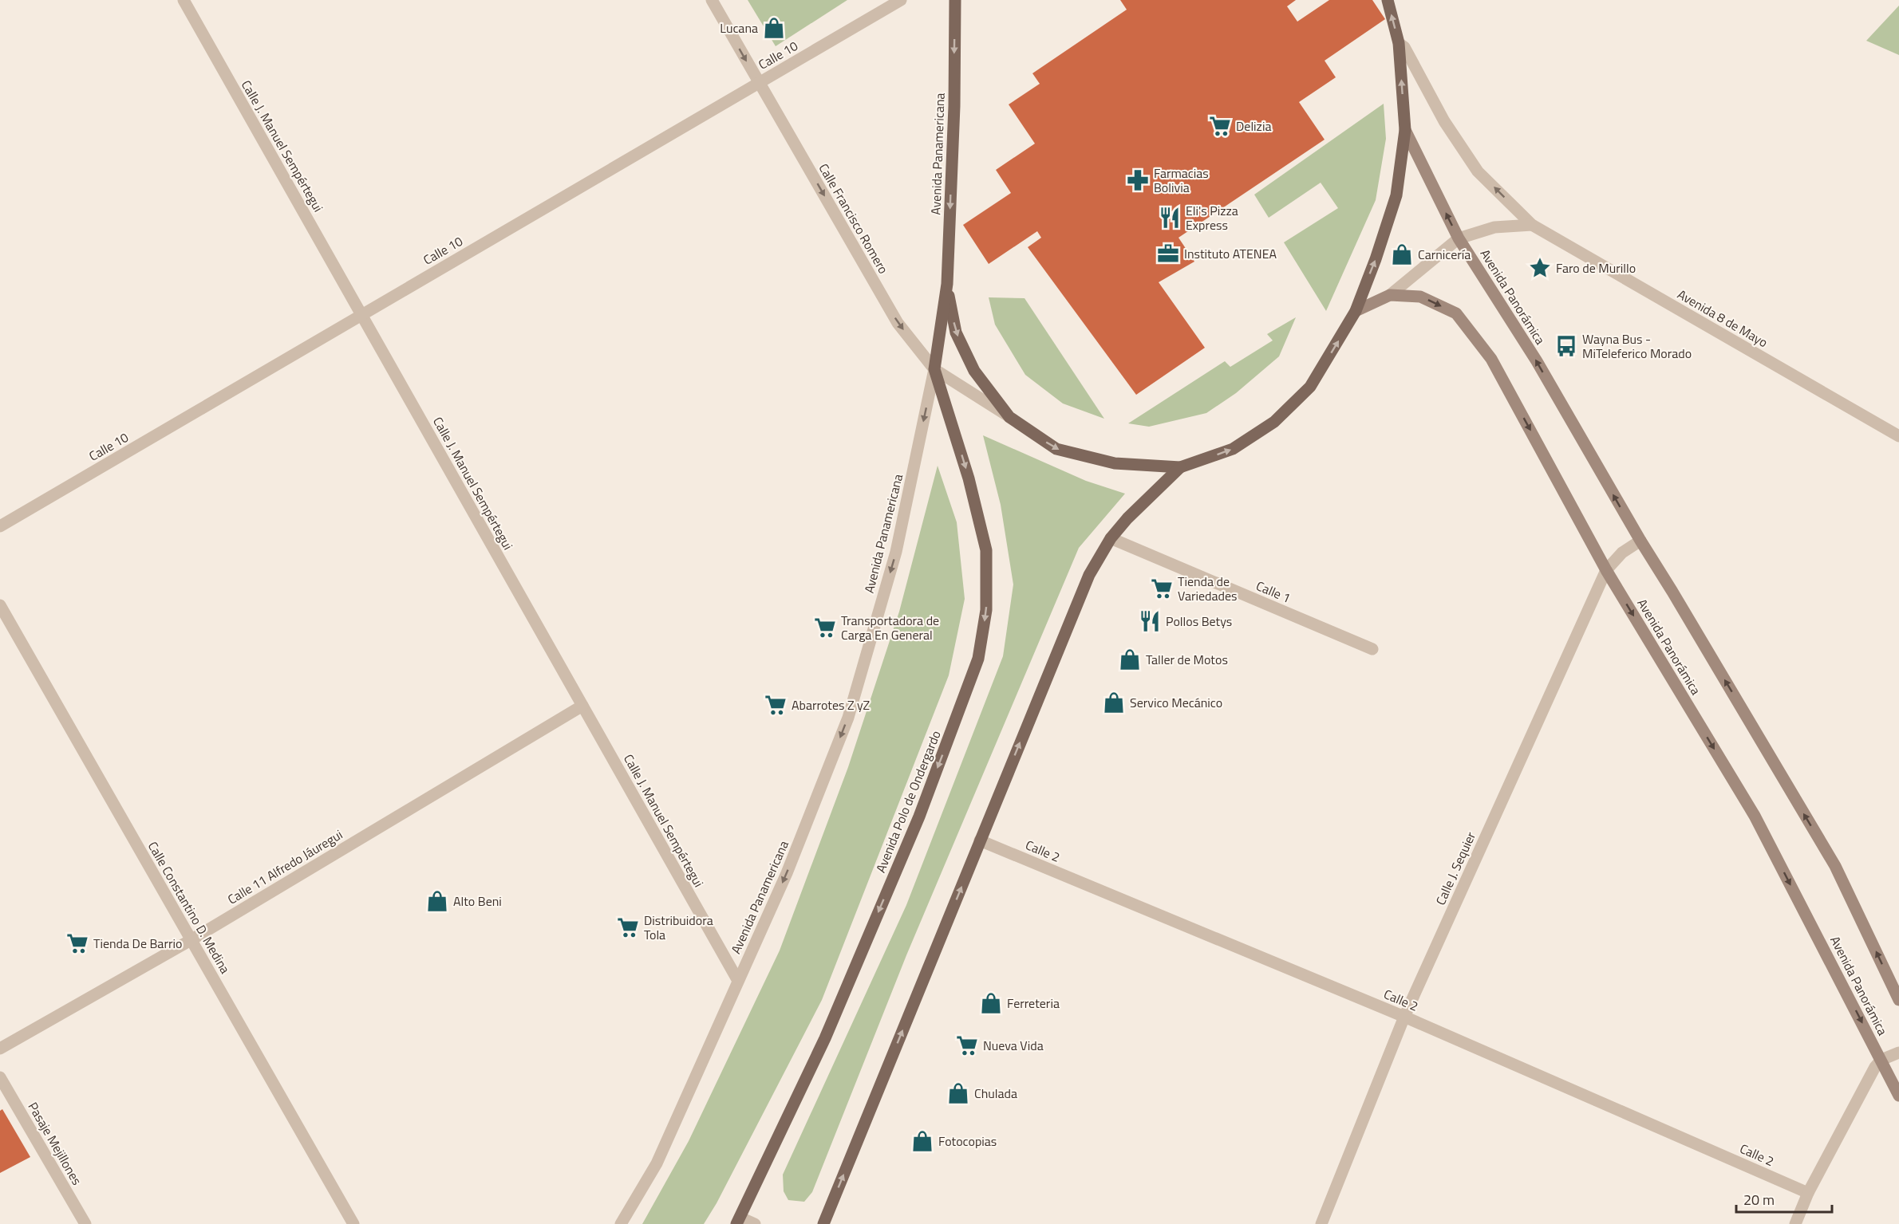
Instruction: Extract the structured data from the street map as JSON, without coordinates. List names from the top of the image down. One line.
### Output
{"streets":{"main road":["Avenida Panamericana","Avenida Panorámica","Avenida Polo de Ondergardo"],"street":["Calle 10","Calle J. Manuel Sempértegui","Calle Francisco Romero","Avenida 8 de Mayo","Calle 1","Calle 2","Calle 11 Alfredo Jáuregui","Calle J. Sequier","Calle Constantino D. Medina","Pasaje Mejillones"]},"crossings":[["Calle 10","Calle J. Manuel Sempértegui"],["Calle 10","Calle Francisco Romero"],["Calle J. Manuel Sempértegui","Avenida Panamericana"],["Calle J. Manuel Sempértegui","Calle 11 Alfredo Jáuregui"],["Avenida Panamericana","Calle Francisco Romero"],["Avenida Panamericana","Avenida Polo de Ondergardo"],["Calle Francisco Romero","Avenida Polo de Ondergardo"],["Avenida Panorámica","Calle J. Sequier"],["Calle 2","Calle J. Sequier"],["Calle 11 Alfredo Jáuregui","Calle Constantino D. Medina"]],"one_way":["Avenida Panamericana","Calle Francisco Romero"],"places":{"shop":["Lucana","Carnicería","Taller de Motos","Servico Mecánico","Alto Beni","Ferreteria","Chulada","Fotocopias"],"supermarket":["Delizia","Tienda de Variedades","Transportadora de Carga En General","Abarrotes Z yZ","Distribuidora Tola","Tienda De Barrio","Nueva Vida"],"pharmacy":["Farmacias Bolivia"],"restaurant":["Eli's Pizza Express","Pollos Betys"],"office":["Instituto ATENEA"],"place":["Faro de Murillo"],"bus stop":["Wayna Bus - MiTeleferico Morado"]},"scale_bar":"20 m"}
